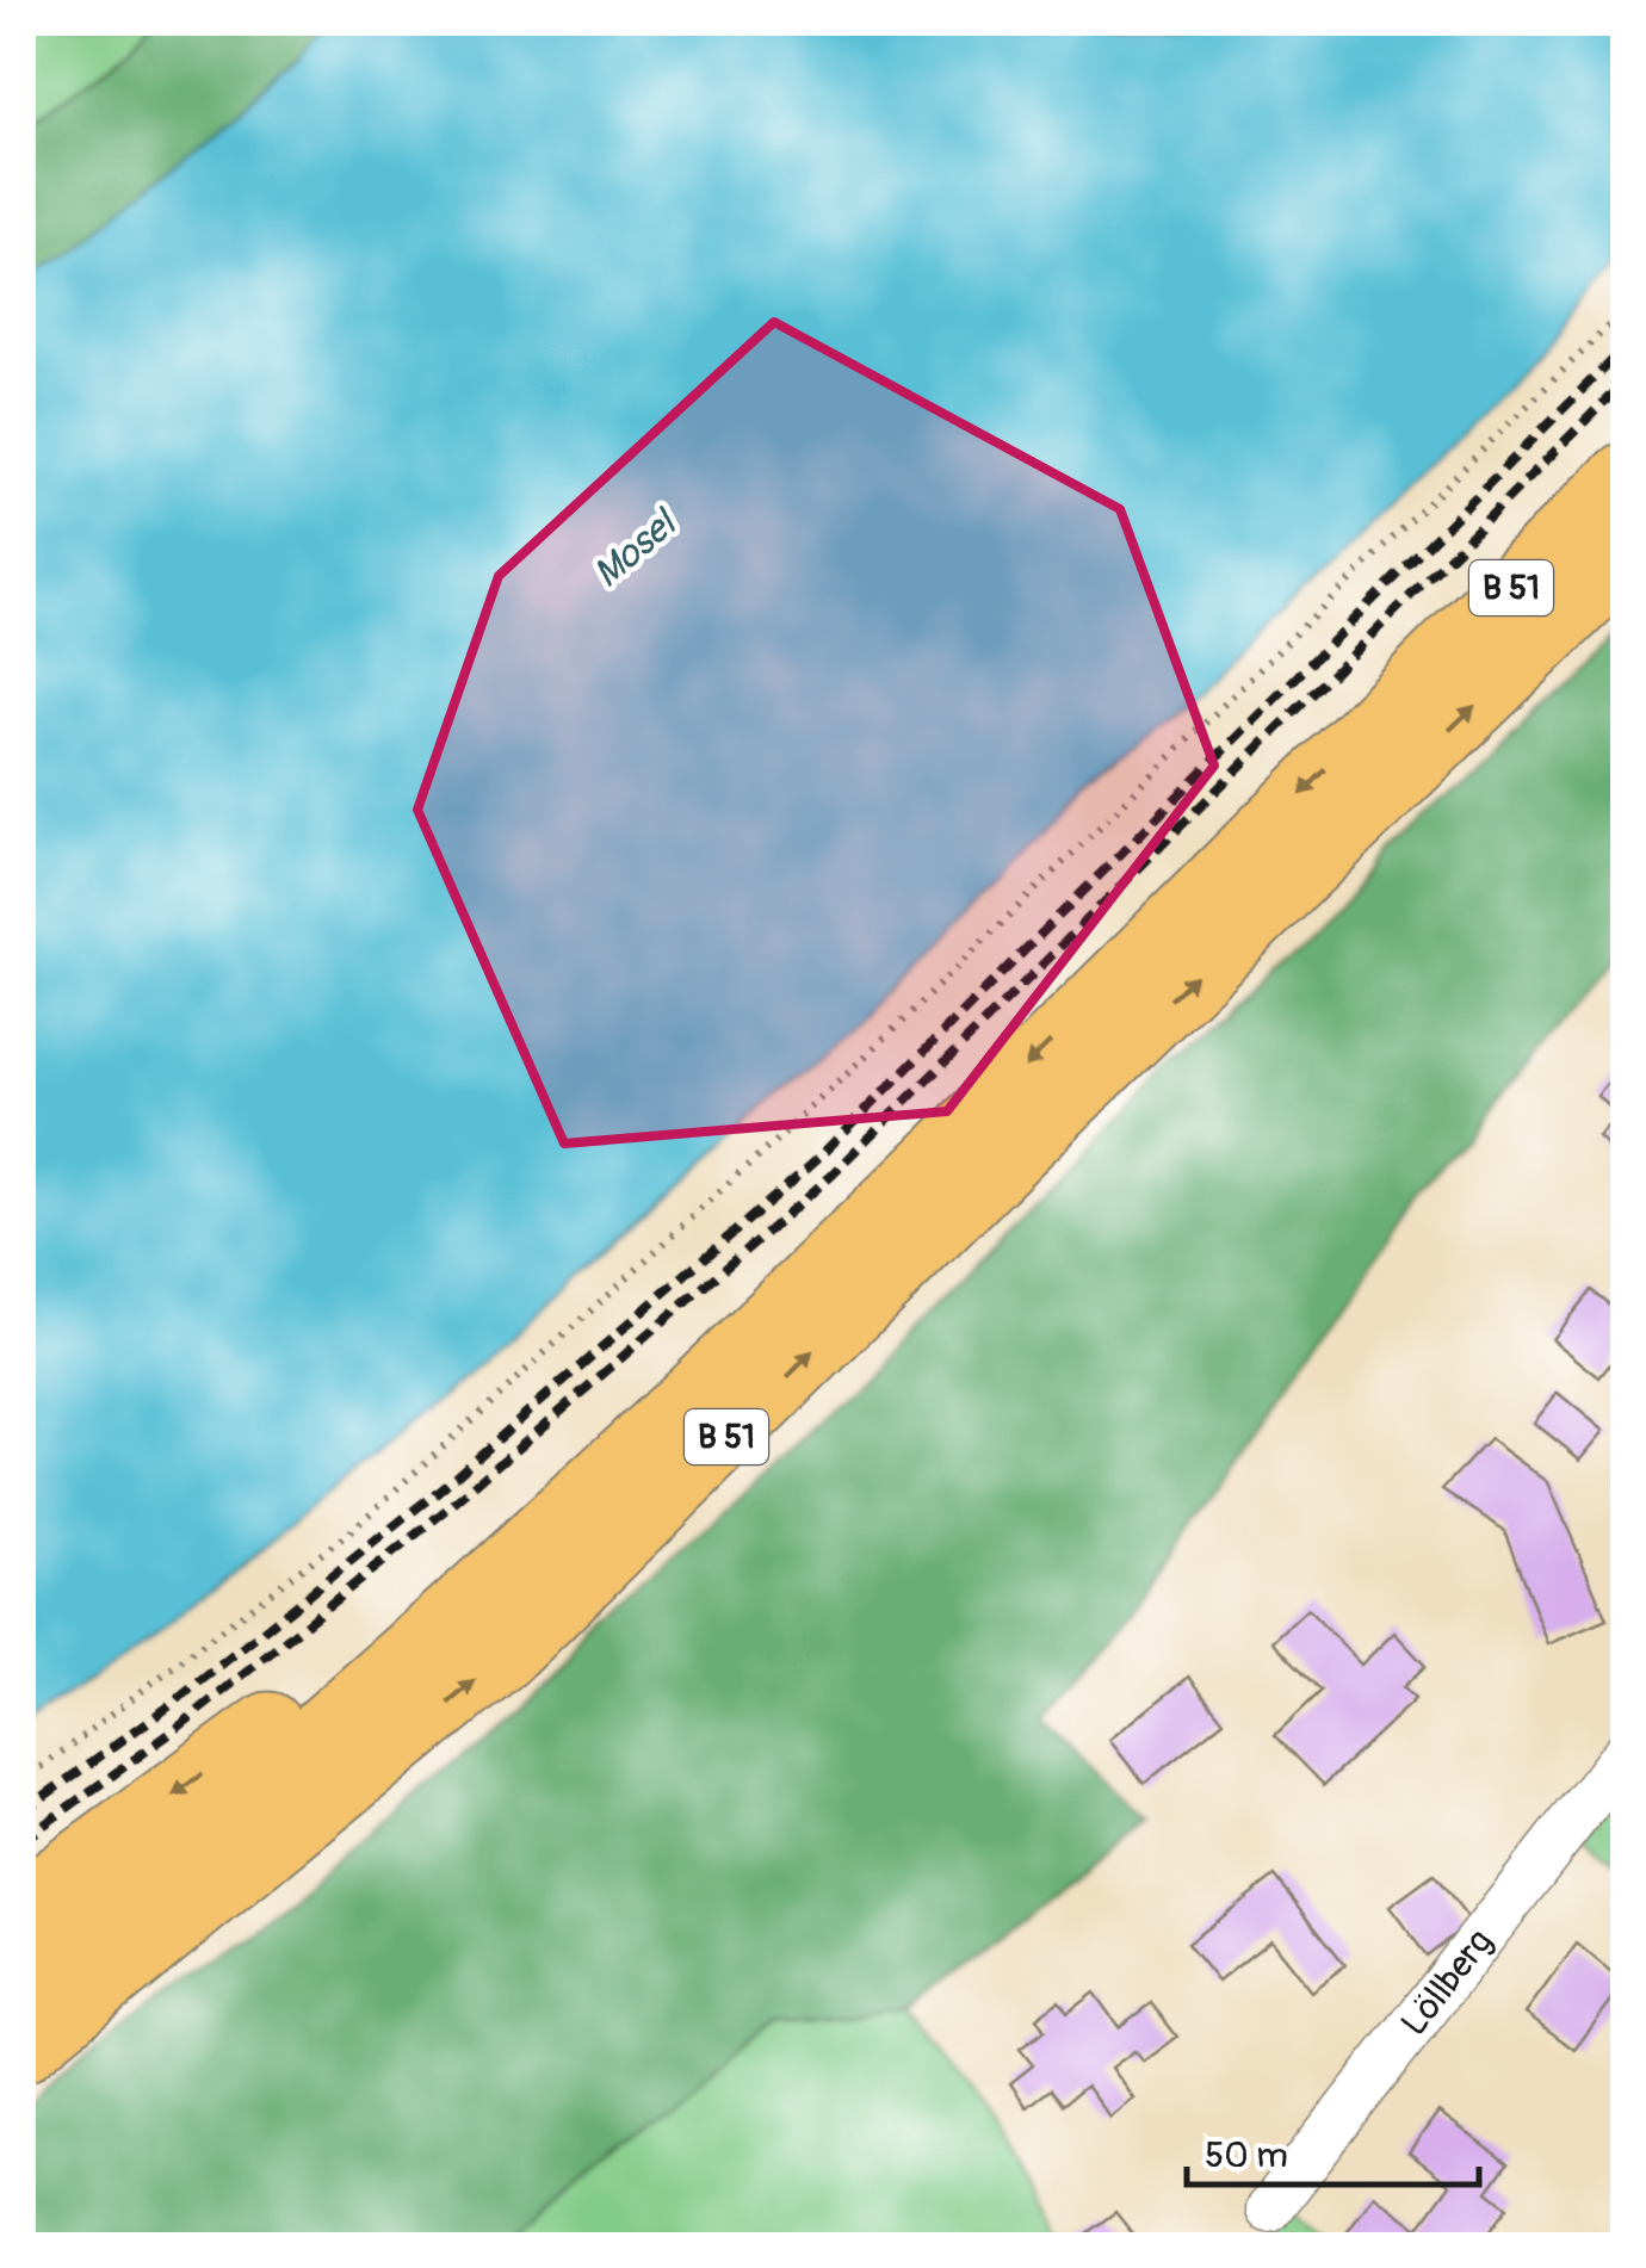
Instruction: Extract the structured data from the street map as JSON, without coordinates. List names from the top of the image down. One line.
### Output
{"streets":{"main road":["B 51"],"street":["Löllberg"]},"water":["Mosel"],"scale_bar":"50 m"}
